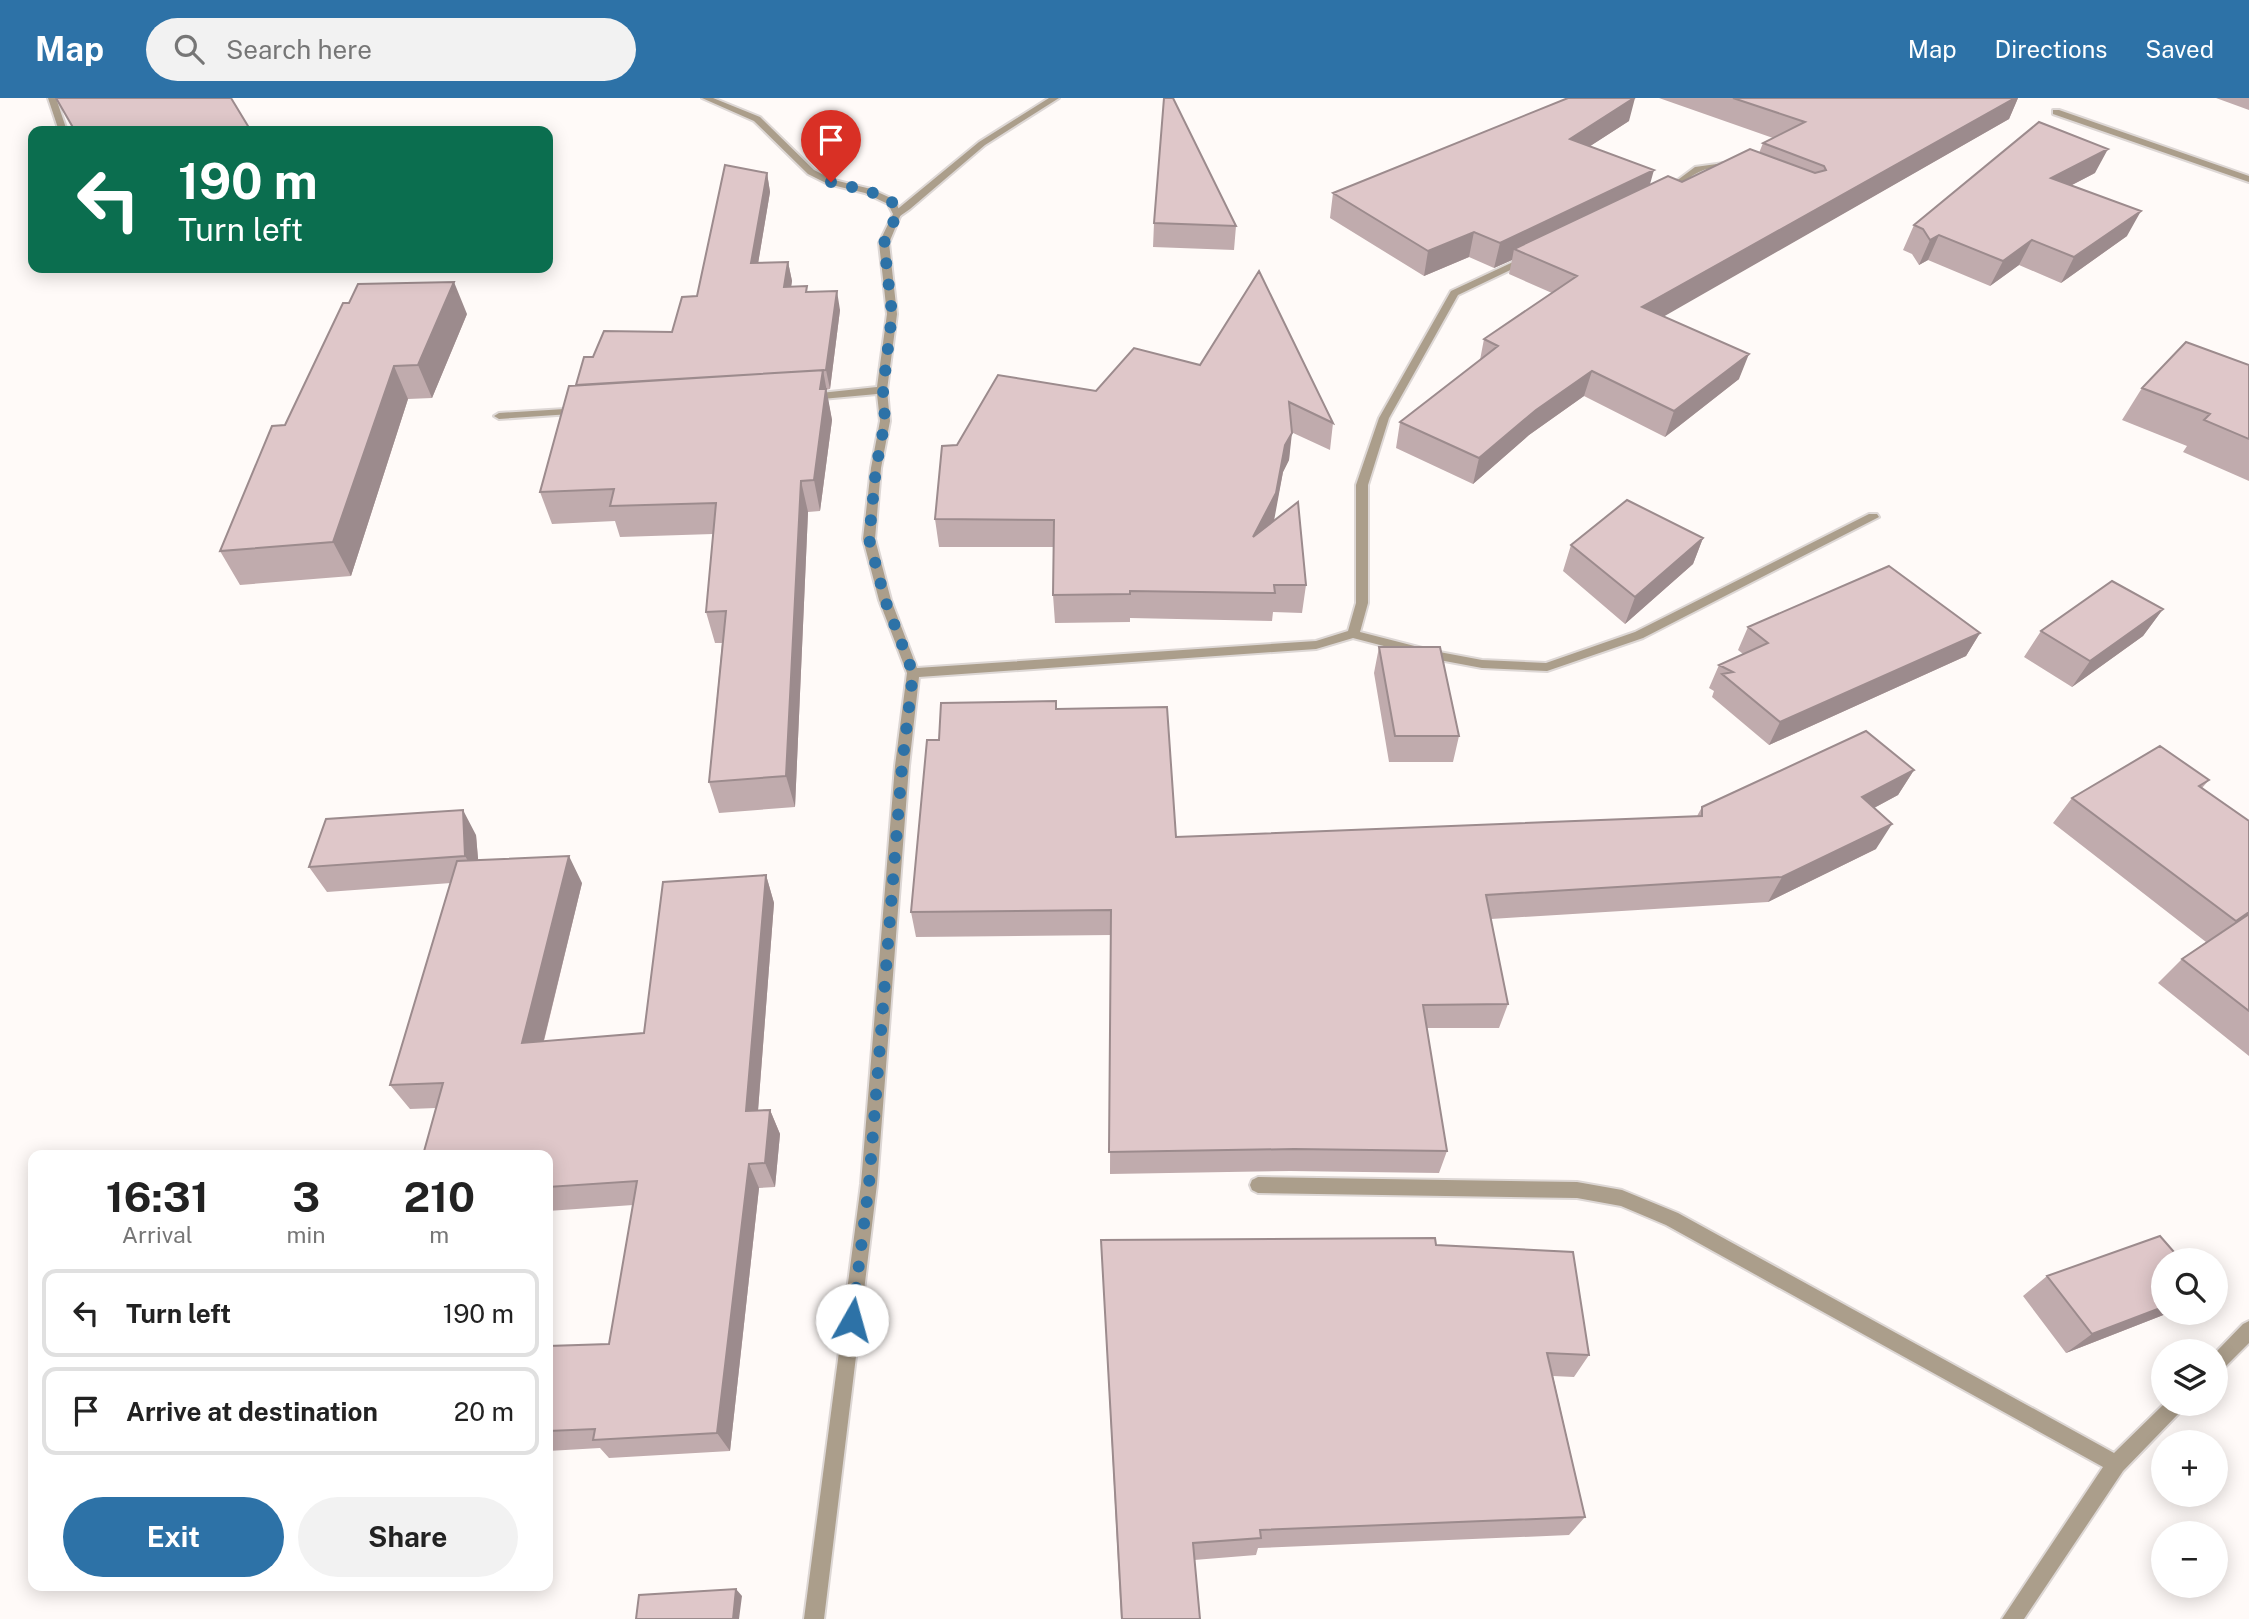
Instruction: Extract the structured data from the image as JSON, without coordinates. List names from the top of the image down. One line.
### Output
{"page":{"header":"Map","search":"Search here","nav":["Map","Directions","Saved"],"turn":["190 m","Turn left"],"eta":["16:31","Arrival","3","min","210","m"],"map_buttons":["+","−"],"list":[{"name":"Turn left","value":"190 m"},{"name":"Arrive at destination","value":"20 m"}],"buttons":["Exit","Share"]}}
